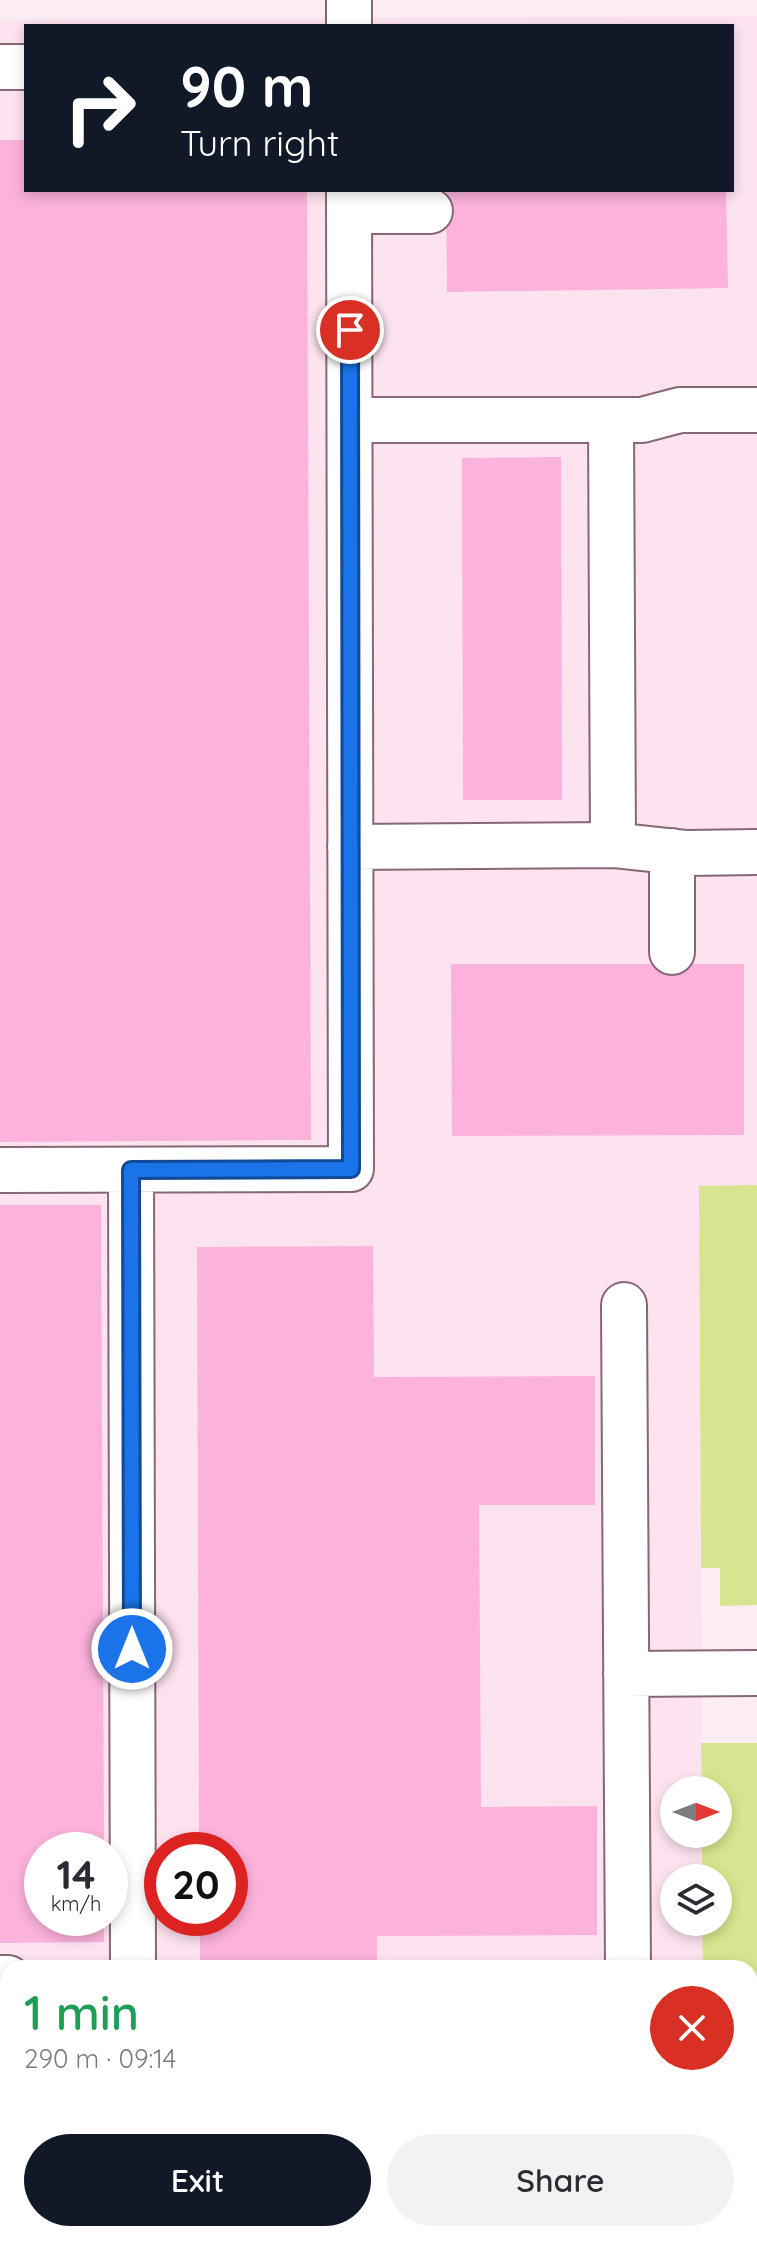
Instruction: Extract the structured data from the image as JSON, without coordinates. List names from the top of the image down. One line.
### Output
{"north":"right","page":{"turn":["90 m","Turn right"],"speed":"14 km/h","limit":"20","heading":["1 min","290 m · 09:14"],"buttons":["Exit","Share"]}}
